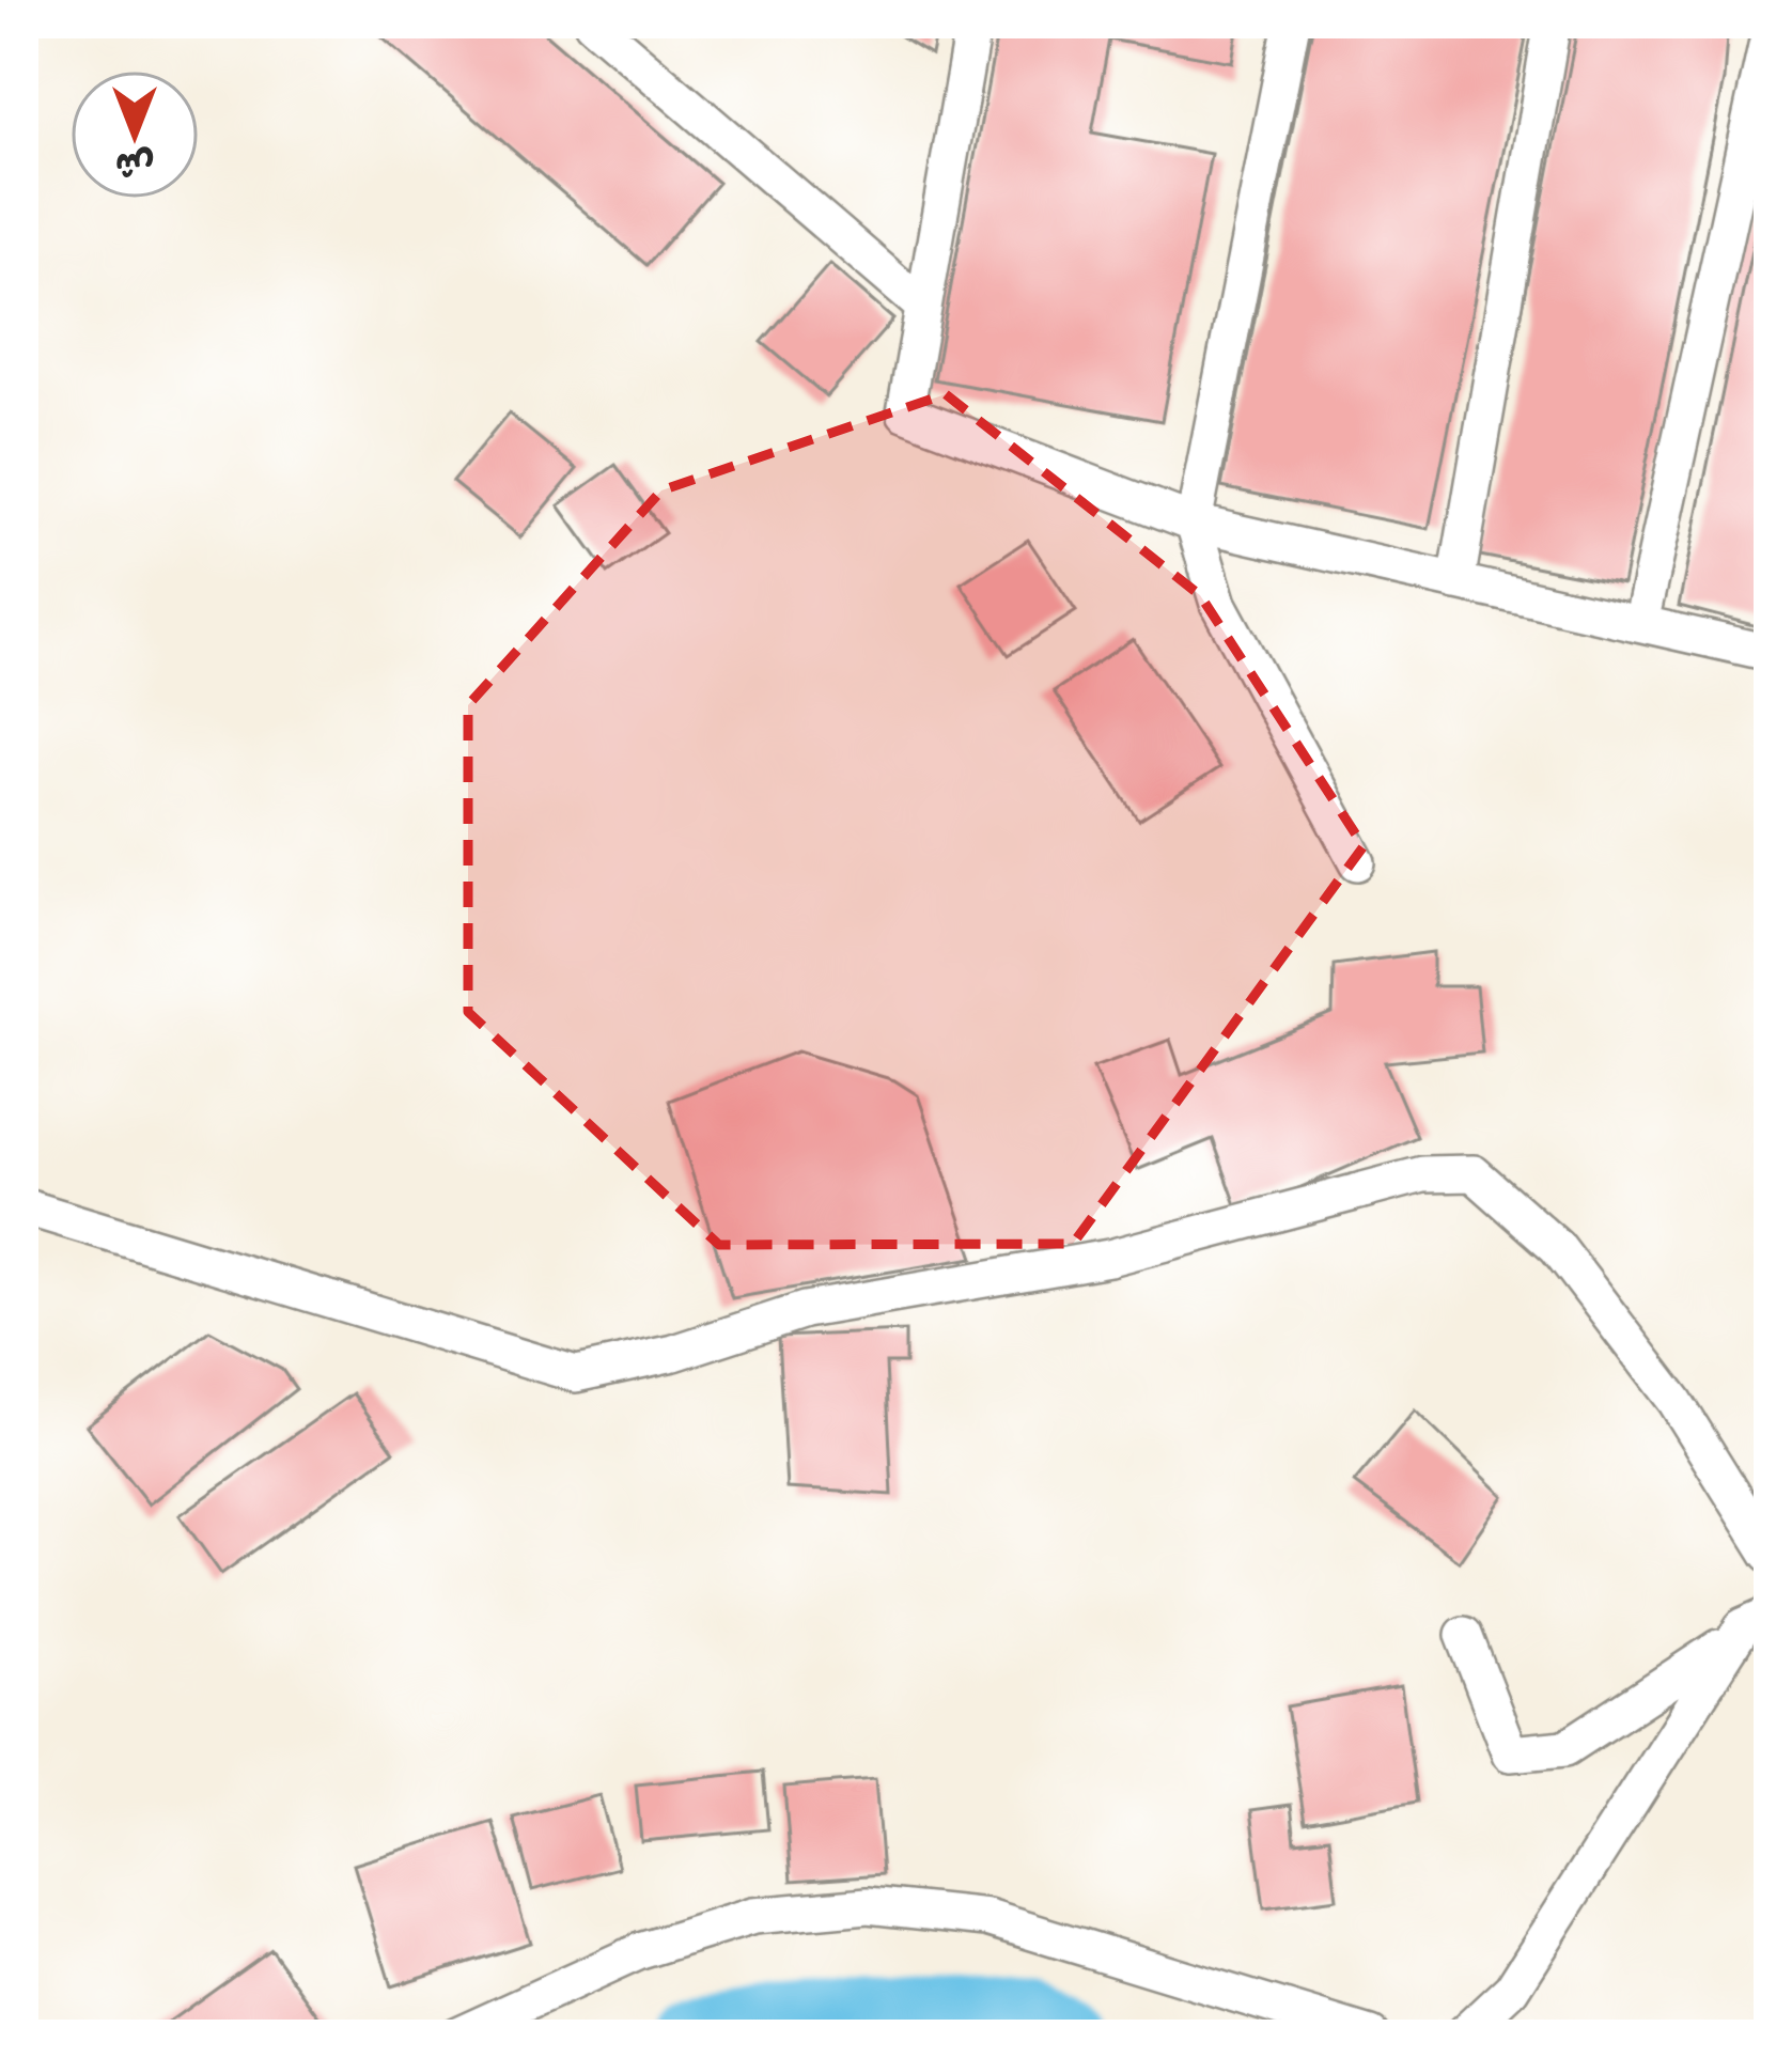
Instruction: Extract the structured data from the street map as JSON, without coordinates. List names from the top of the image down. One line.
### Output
{"north":"bottom"}
